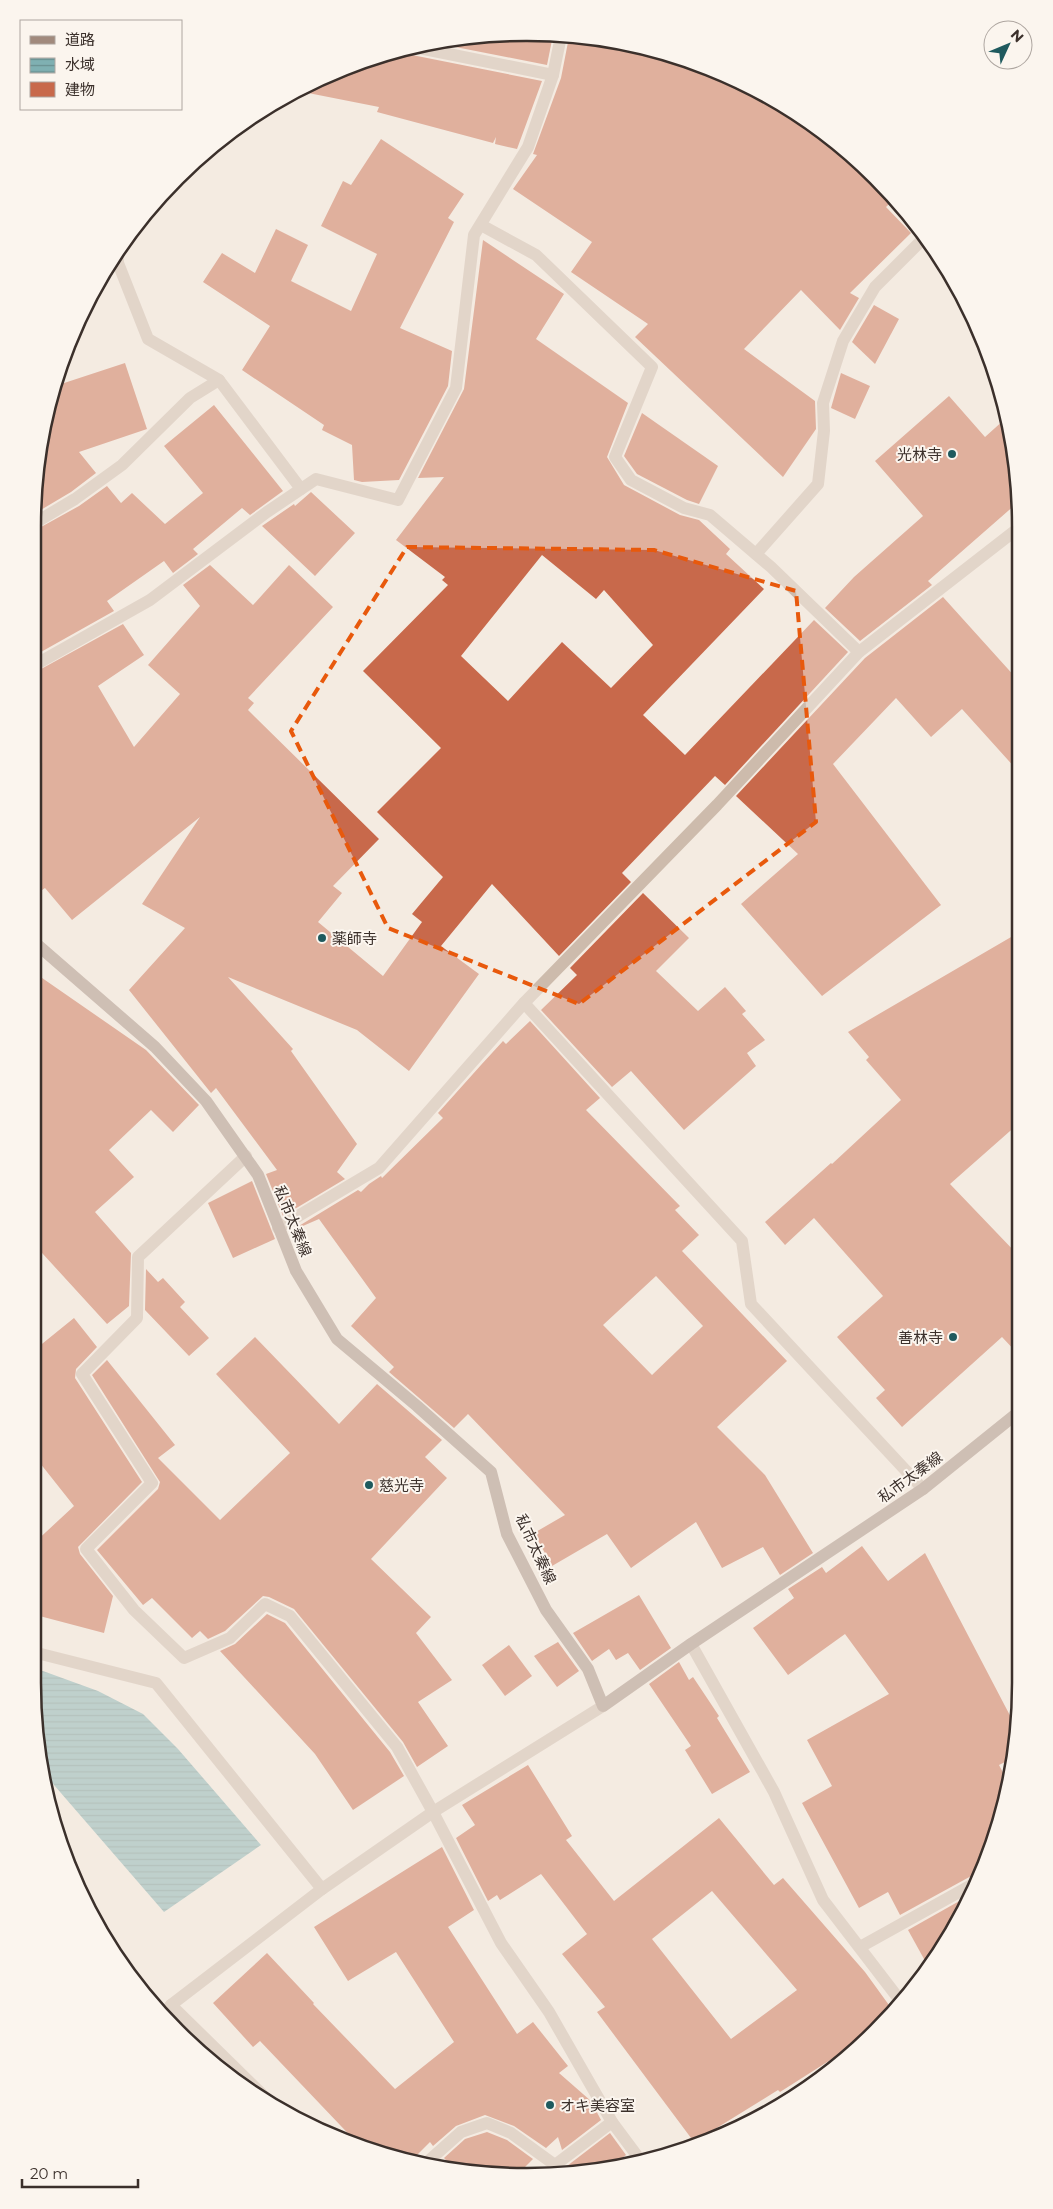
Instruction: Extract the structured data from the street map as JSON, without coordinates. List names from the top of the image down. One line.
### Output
{"streets":{"main road":["私市太秦線"]},"places":["光林寺","薬師寺","善林寺","慈光寺","オキ美容室"],"legend":["道路","水域","建物"],"scale_bar":"20 m","north":"top right"}
